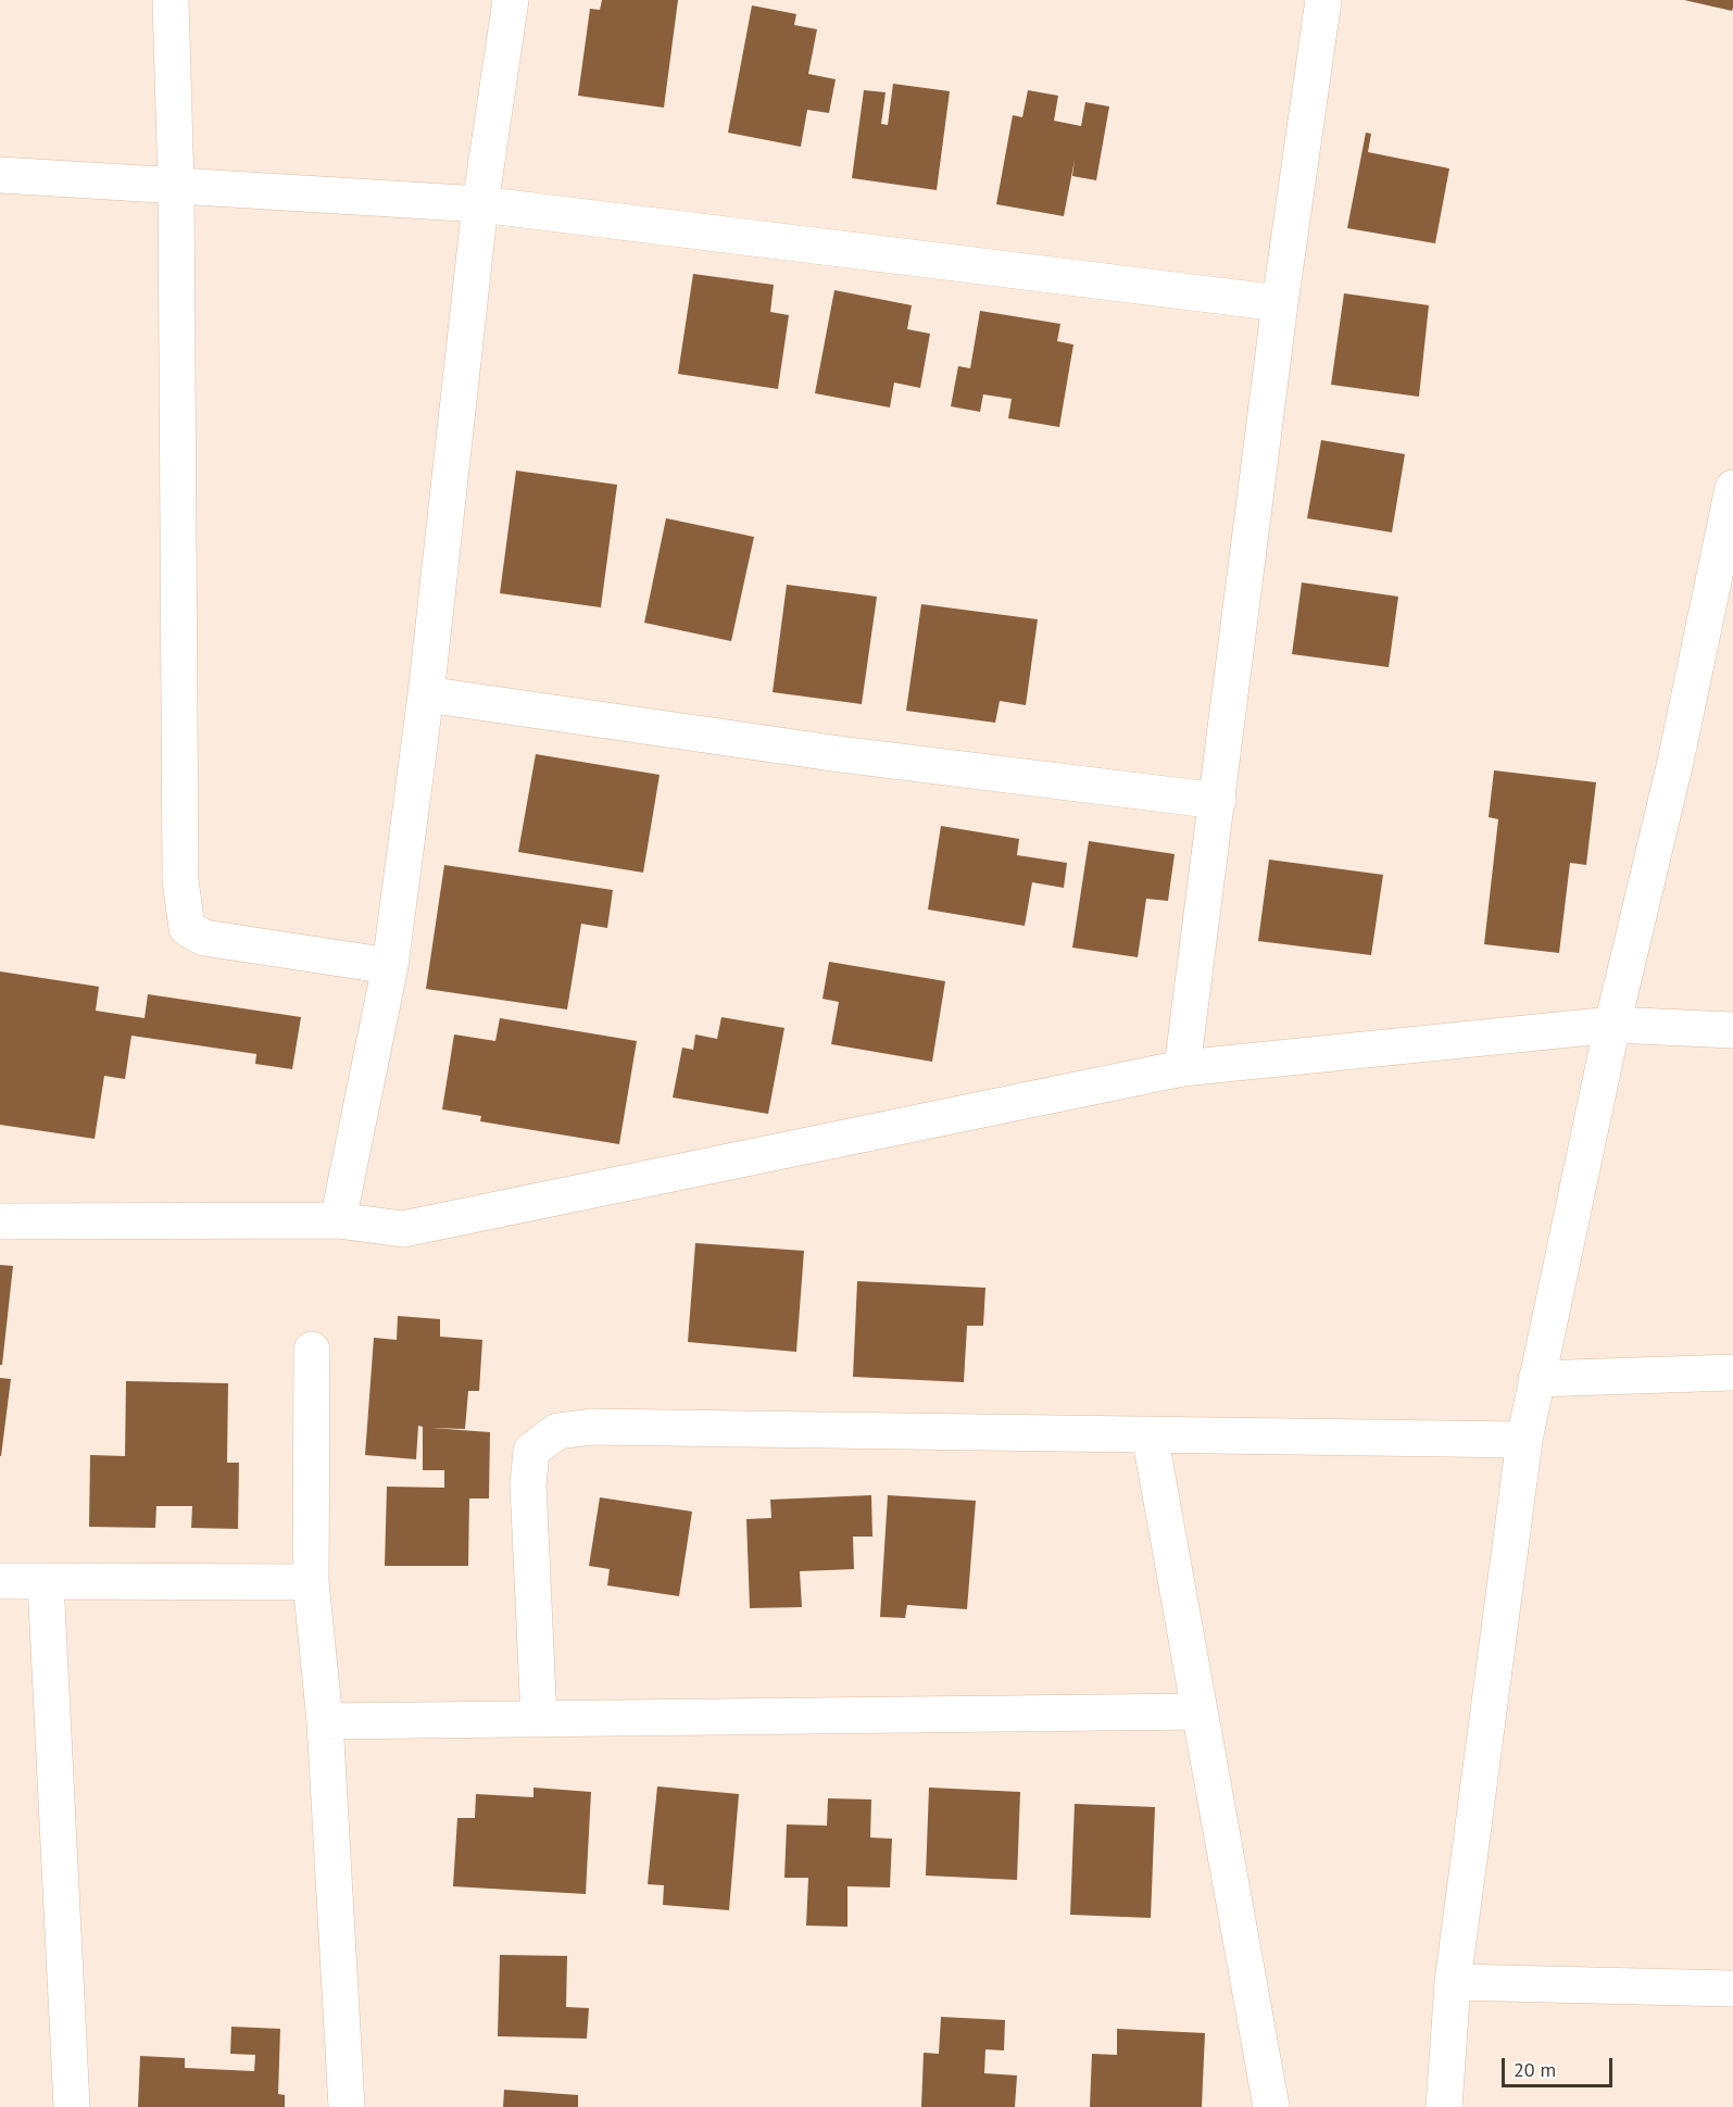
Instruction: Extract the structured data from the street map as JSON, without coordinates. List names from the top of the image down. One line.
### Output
{"scale_bar":"20 m"}
